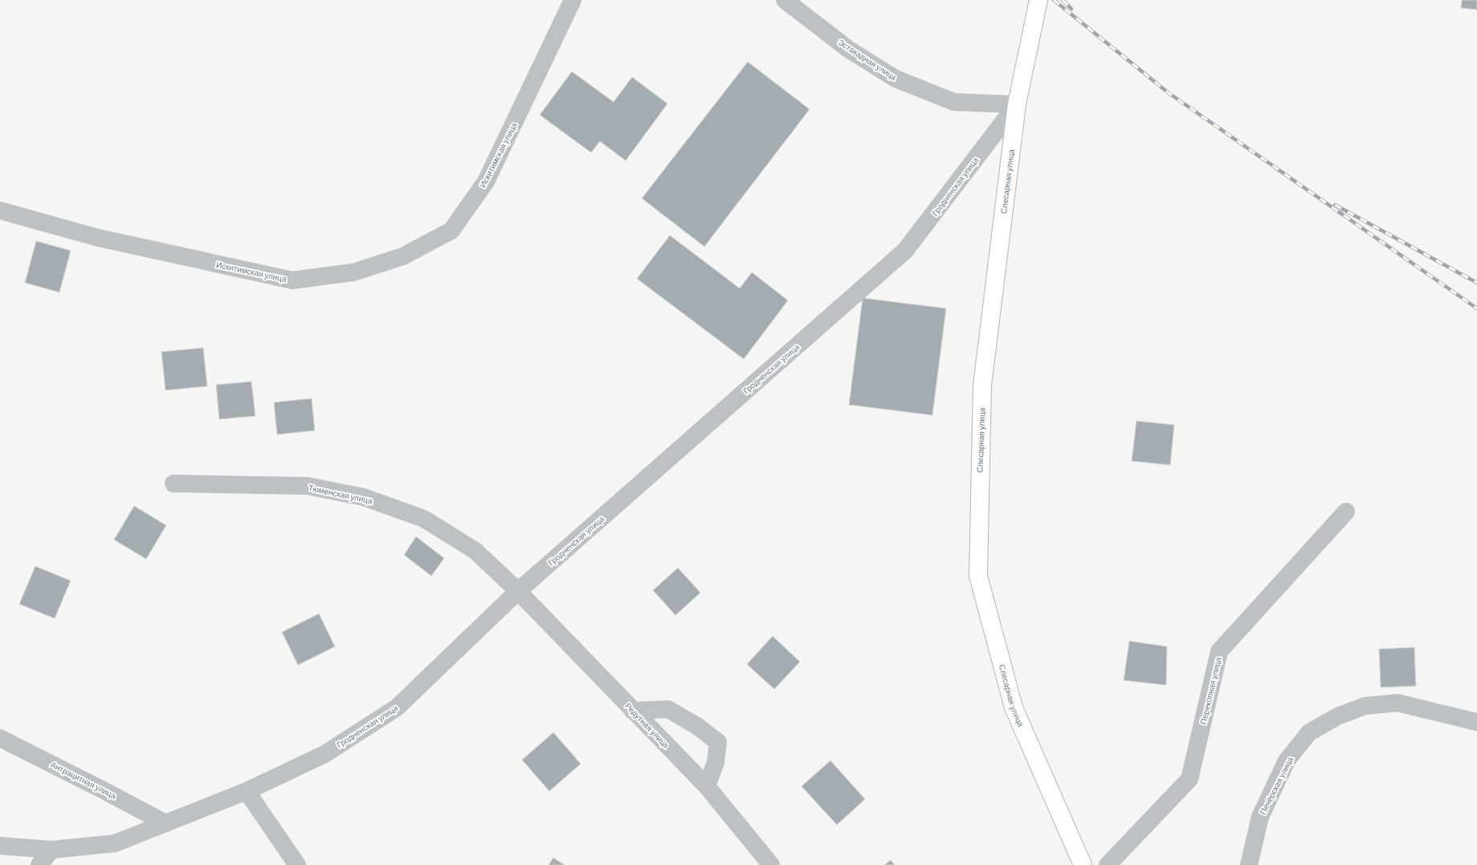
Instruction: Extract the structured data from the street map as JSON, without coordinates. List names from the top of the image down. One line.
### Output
{"streets":{"main road":["Слесарная улица"],"street":["Эстакадная улица","Искитимская улица","Гродненская улица","Тюменская улица","Перекопная улица","Редутная улица","Антрацитная улица","Печёрская улица"]},"crossings":[["Эстакадная улица","Слесарная улица"],["Эстакадная улица","Гродненская улица"],["Слесарная улица","Гродненская улица"],["Гродненская улица","Тюменская улица"],["Гродненская улица","Редутная улица"],["Гродненская улица","Антрацитная улица"],["Тюменская улица","Редутная улица"]]}
